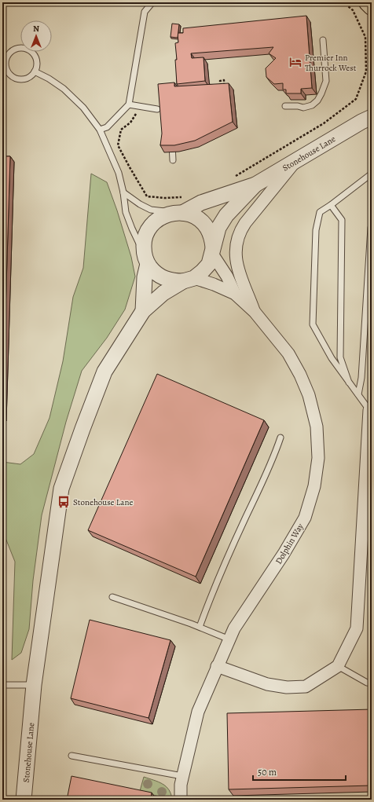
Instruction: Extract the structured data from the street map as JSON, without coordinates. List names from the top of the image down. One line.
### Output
{"streets":{"street":["Stonehouse Lane","Dolphin Way"]},"crossings":[["Stonehouse Lane","Dolphin Way"]],"places":{"hotel":["Premier Inn Thurrock West"],"bus stop":["Stonehouse Lane"]},"scale_bar":"50 m","north":"top"}
